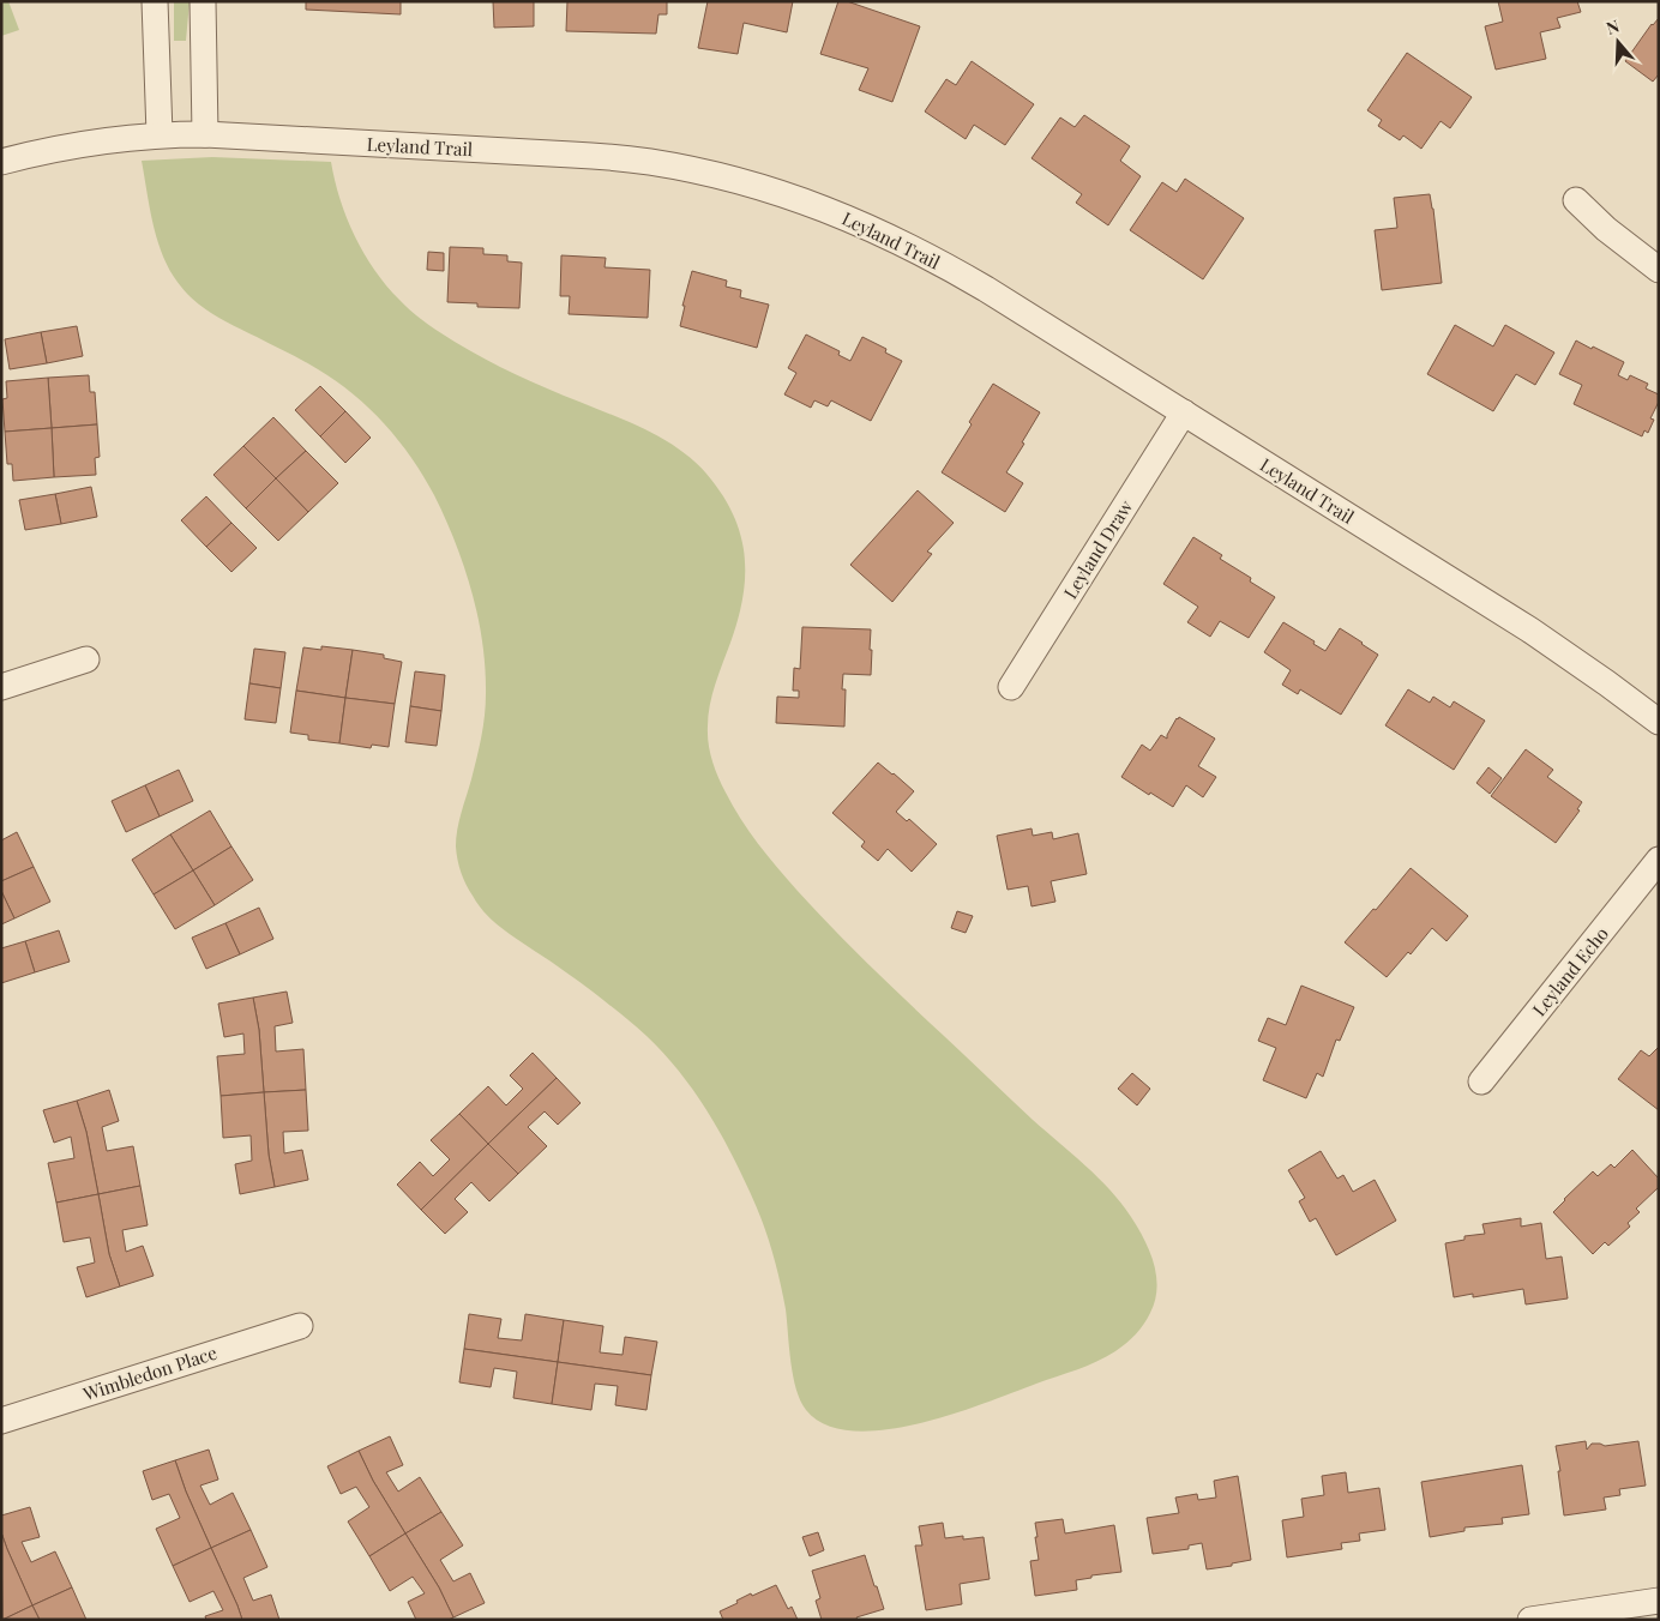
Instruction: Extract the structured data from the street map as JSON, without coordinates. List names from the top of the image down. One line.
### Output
{"streets":{"street":["Leyland Trail","Leyland Draw","Leyland Echo","Wimbledon Place"]},"crossings":[["Leyland Trail","Leyland Draw"]],"north":"top"}
